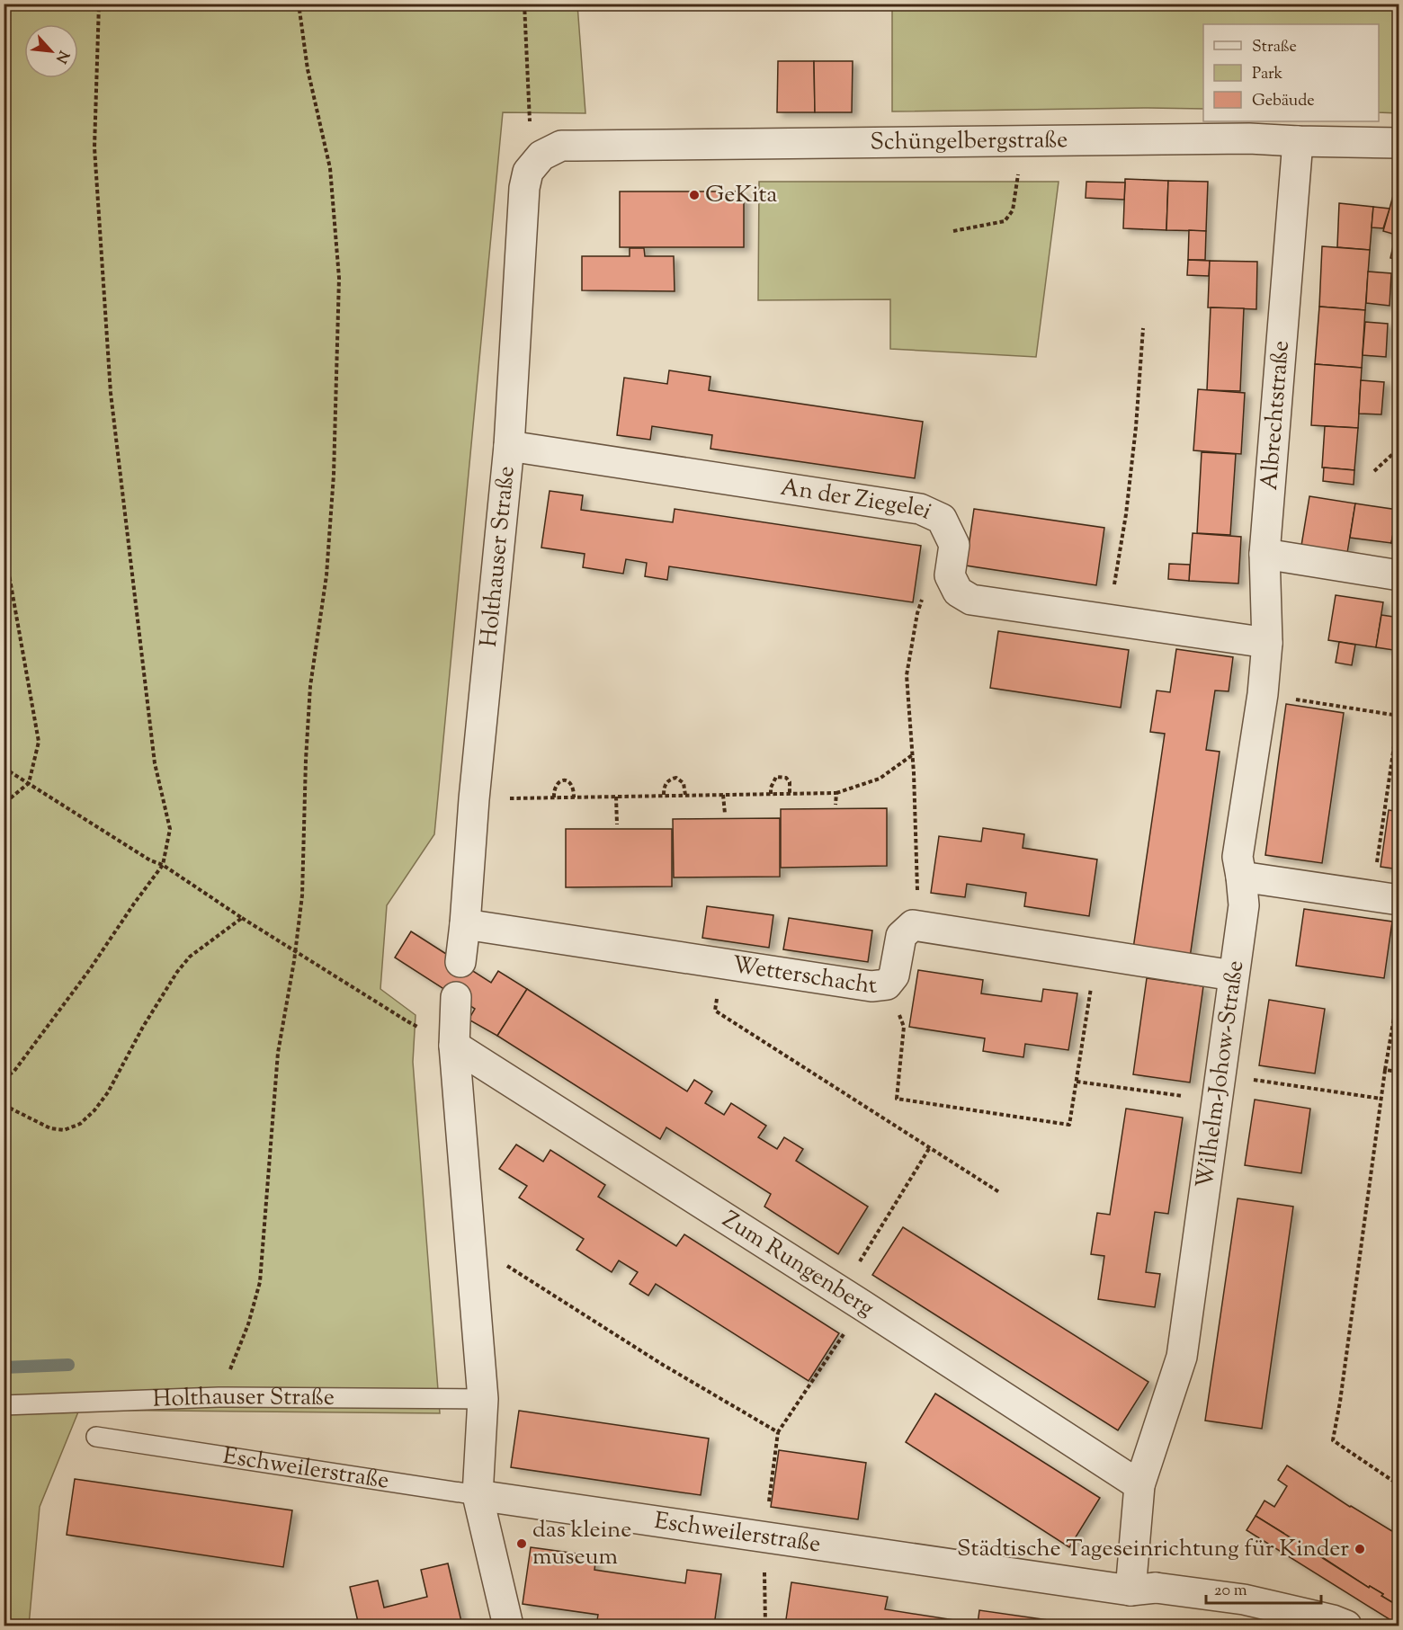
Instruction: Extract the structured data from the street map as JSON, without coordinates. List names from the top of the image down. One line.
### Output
{"streets":{"street":["Schüngelbergstraße","Albrechtstraße","An der Ziegelei","Holthauser Straße","Wetterschacht","Wilhelm-Johow-Straße","Zum Rungenberg","Eschweilerstraße"]},"crossings":[["Schüngelbergstraße","Albrechtstraße"],["Schüngelbergstraße","Holthauser Straße"],["Albrechtstraße","Wilhelm-Johow-Straße"],["An der Ziegelei","Holthauser Straße"],["Holthauser Straße","Wetterschacht"],["Wilhelm-Johow-Straße","Zum Rungenberg"],["Wilhelm-Johow-Straße","Eschweilerstraße"]],"places":["GeKita","das kleine museum","Städtische Tageseinrichtung für Kinder"],"legend":["Straße","Park","Gebäude"],"scale_bar":"20 m","north":"bottom right"}
